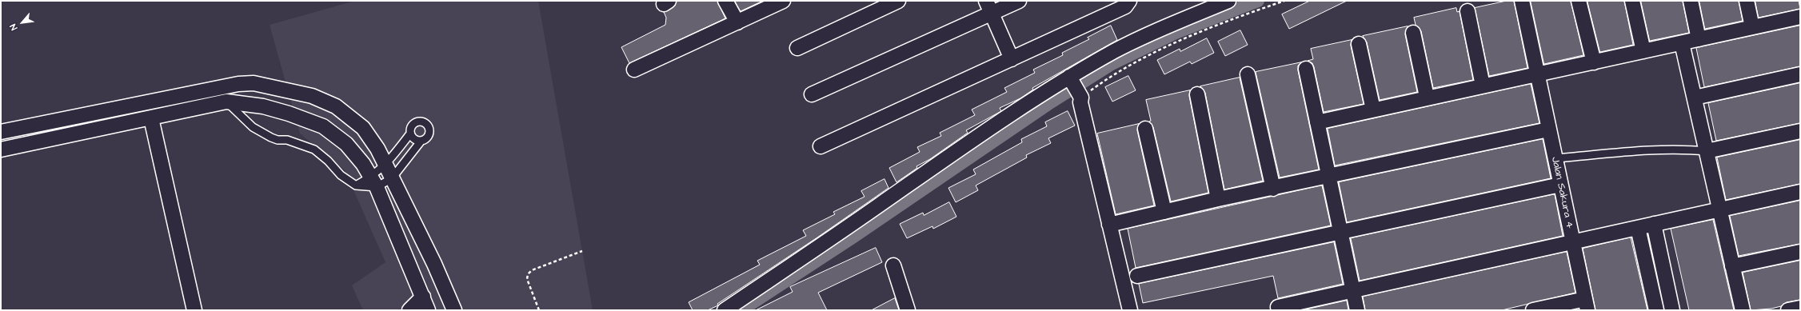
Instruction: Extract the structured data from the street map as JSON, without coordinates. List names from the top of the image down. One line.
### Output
{"streets":{"street":["Jalan Sakura 4"]},"north":"bottom left"}
